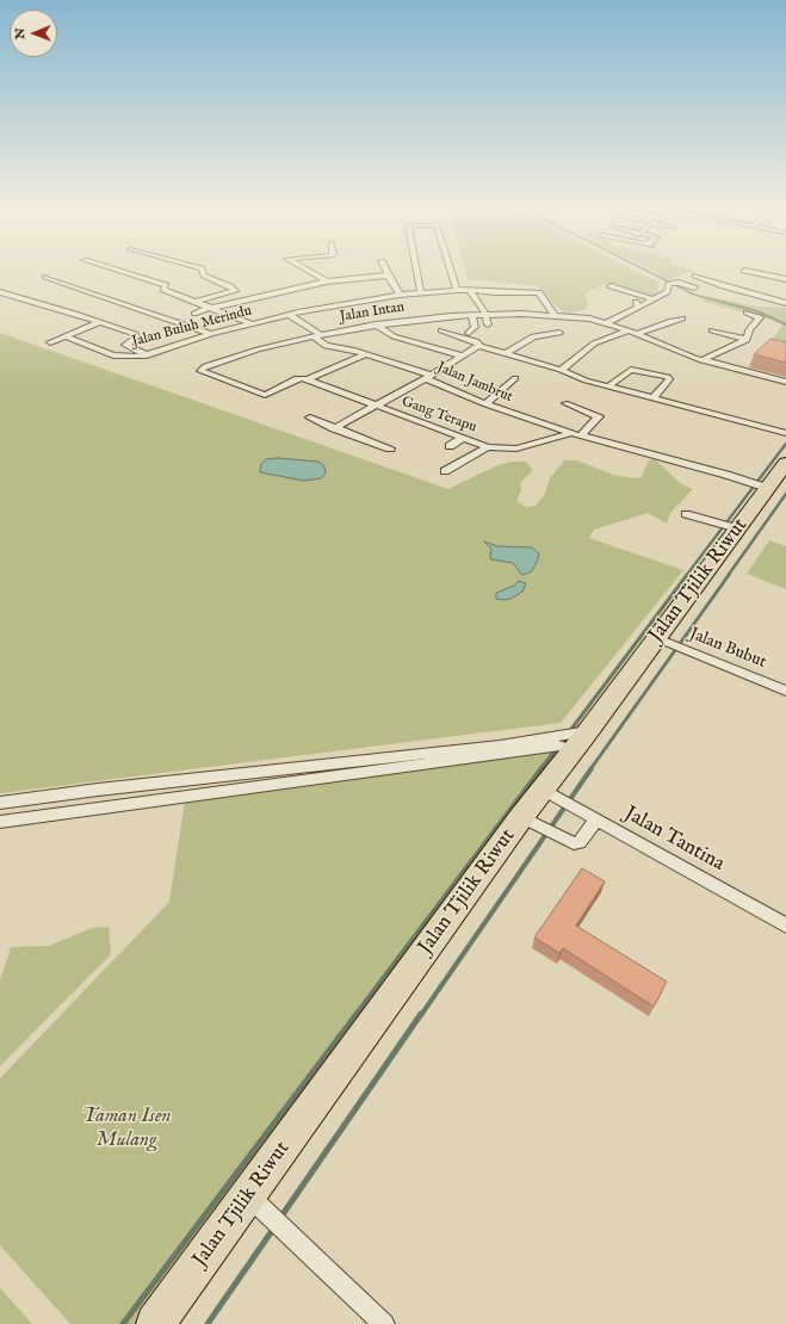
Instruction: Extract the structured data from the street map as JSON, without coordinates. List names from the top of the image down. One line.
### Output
{"streets":{"highway":["Jalan Tjilik Riwut"],"street":["Jalan Intan","Jalan Buluh Merindu","Jalan Jambrut","Gang Terapu","Jalan Bubut","Jalan Tantina"]},"crossings":[["Jalan Intan","Jalan Buluh Merindu"],["Jalan Intan","Gang Terapu"],["Jalan Jambrut","Gang Terapu"],["Jalan Jambrut","Jalan Tjilik Riwut"],["Jalan Tjilik Riwut","Jalan Bubut"],["Jalan Tjilik Riwut","Jalan Tantina"]],"parks":["Taman Isen Mulang"],"north":"left"}
